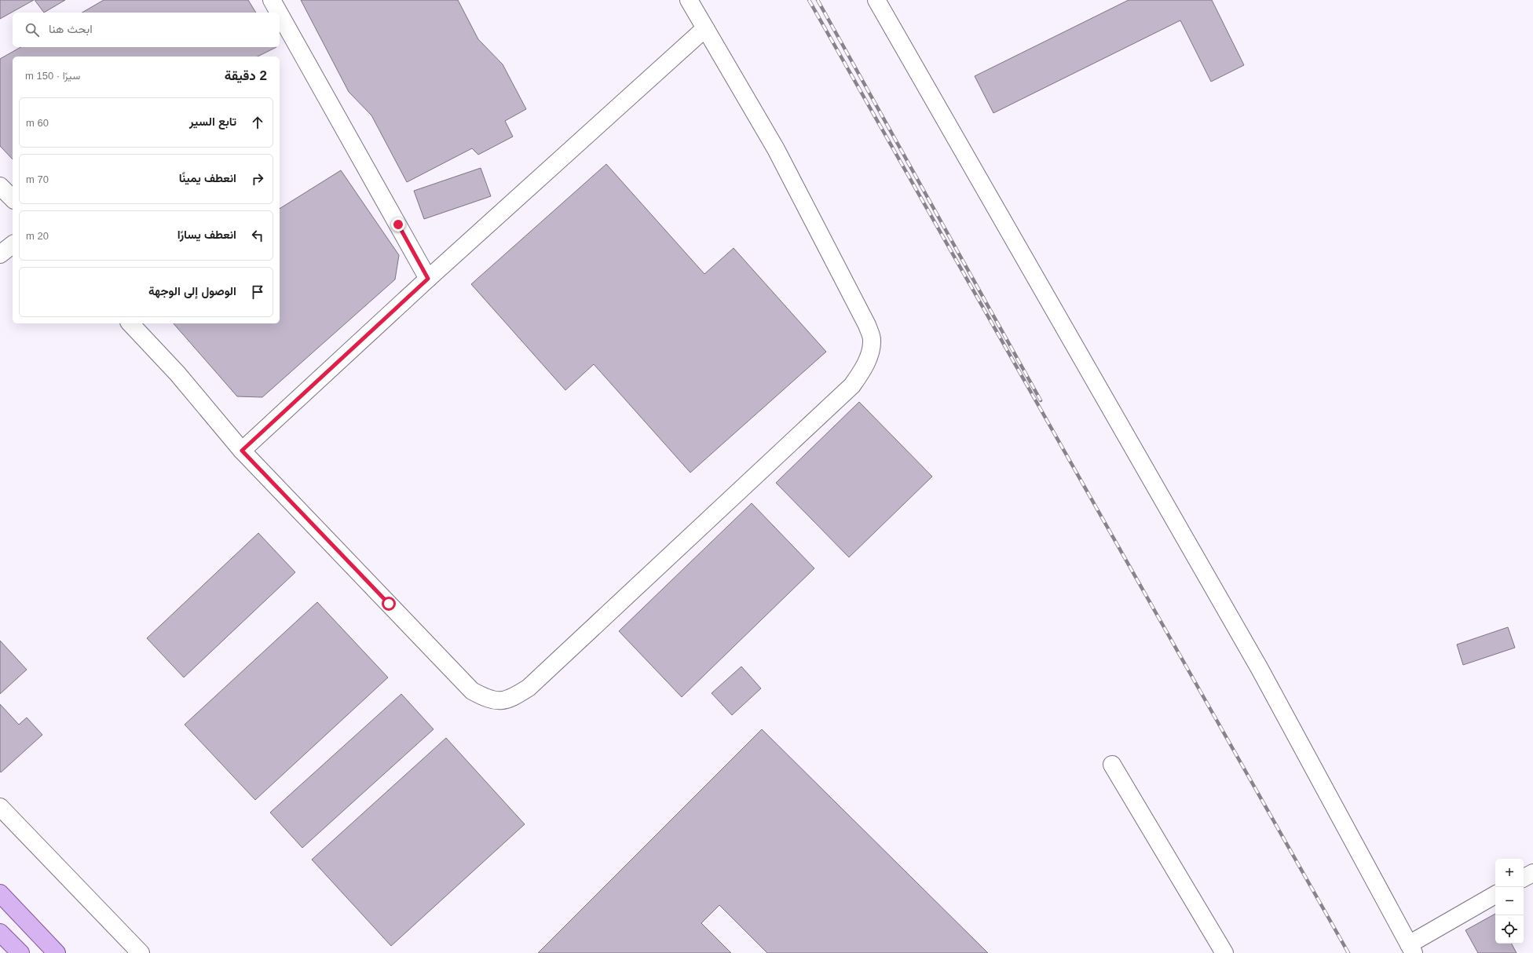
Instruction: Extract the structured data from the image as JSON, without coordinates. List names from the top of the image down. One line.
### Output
{"page":{"search":"ابحث هنا","heading":["2 دقيقة","سيرًا · 150 m"],"list":[["تابع السير","60 m"],["انعطف يمينًا","70 m"],["انعطف يسارًا","20 m"],"الوصول إلى الوجهة"],"map_buttons":["+","−"]}}
